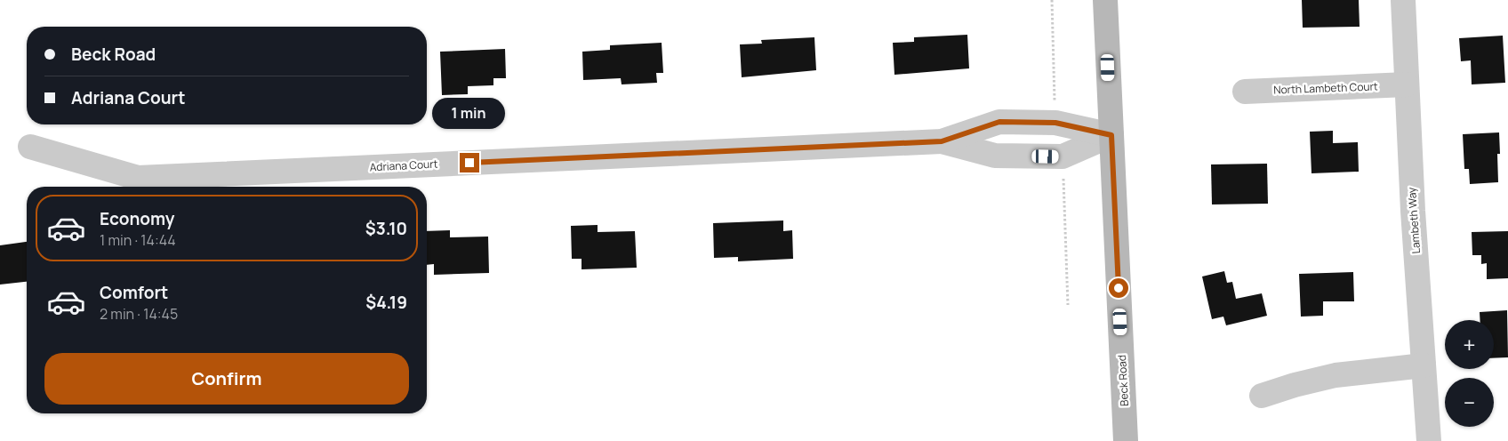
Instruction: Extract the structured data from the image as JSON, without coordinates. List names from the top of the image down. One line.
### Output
{"streets":{"main road":["Beck Road"],"street":["North Lambeth Court","Adriana Court","Lambeth Way"]},"crossings":[["North Lambeth Court","Lambeth Way"],["Adriana Court","Beck Road"]],"page":{"banner":["Beck Road","Adriana Court"],"bubble":"1 min","list":[{"name":"Economy","note":"1 min · 14:44","value":"$3.10"},{"name":"Comfort","note":"2 min · 14:45","value":"$4.19"}],"map_buttons":["+","−"],"buttons":"Confirm"}}
